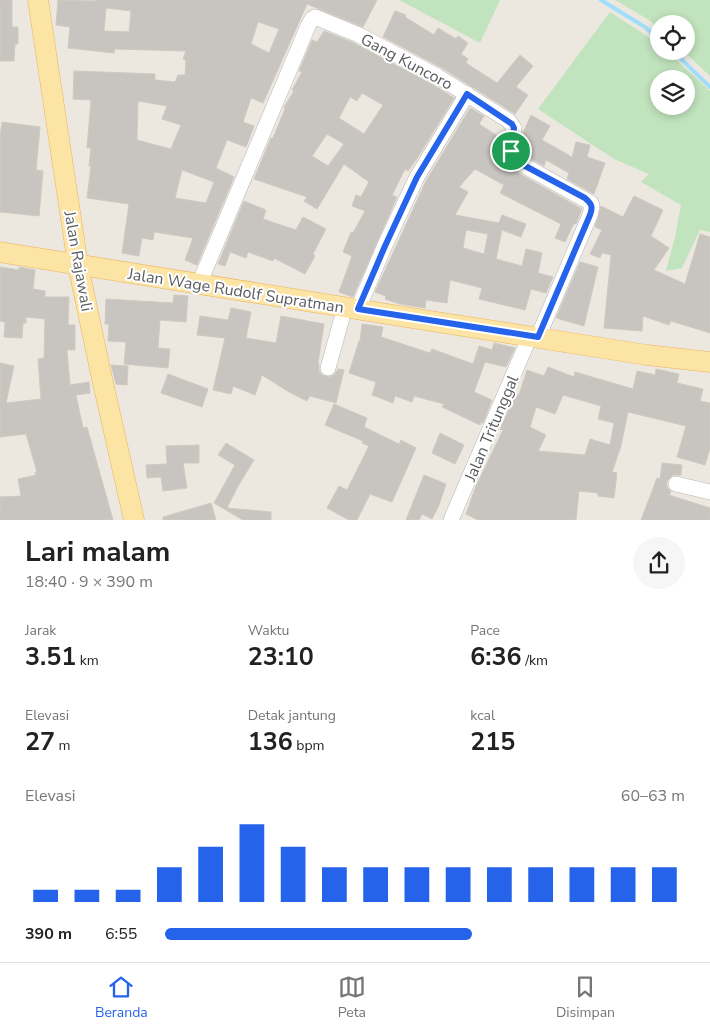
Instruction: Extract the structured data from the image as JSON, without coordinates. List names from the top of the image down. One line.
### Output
{"streets":{"main road":["Jalan Rajawali","Jalan Wage Rudolf Supratman"],"street":["Gang Kuncoro","Jalan Tritunggal"]},"crossings":[["Gang Kuncoro","Jalan Wage Rudolf Supratman"],["Gang Kuncoro","Jalan Tritunggal"],["Jalan Rajawali","Jalan Wage Rudolf Supratman"],["Jalan Wage Rudolf Supratman","Jalan Tritunggal"]],"page":{"heading":["Lari malam","18:40 · 9 × 390 m"],"stats":[["Jarak","3.51 km"],["Waktu","23:10"],["Pace","6:36 /km"],["Elevasi","27 m"],["Detak jantung","136 bpm"],["kcal","215"]],"chart":["Elevasi","60–63 m"],"list":[{"name":"390 m","note":"6:55"}],"tabs":["Beranda","Peta","Disimpan"]}}
